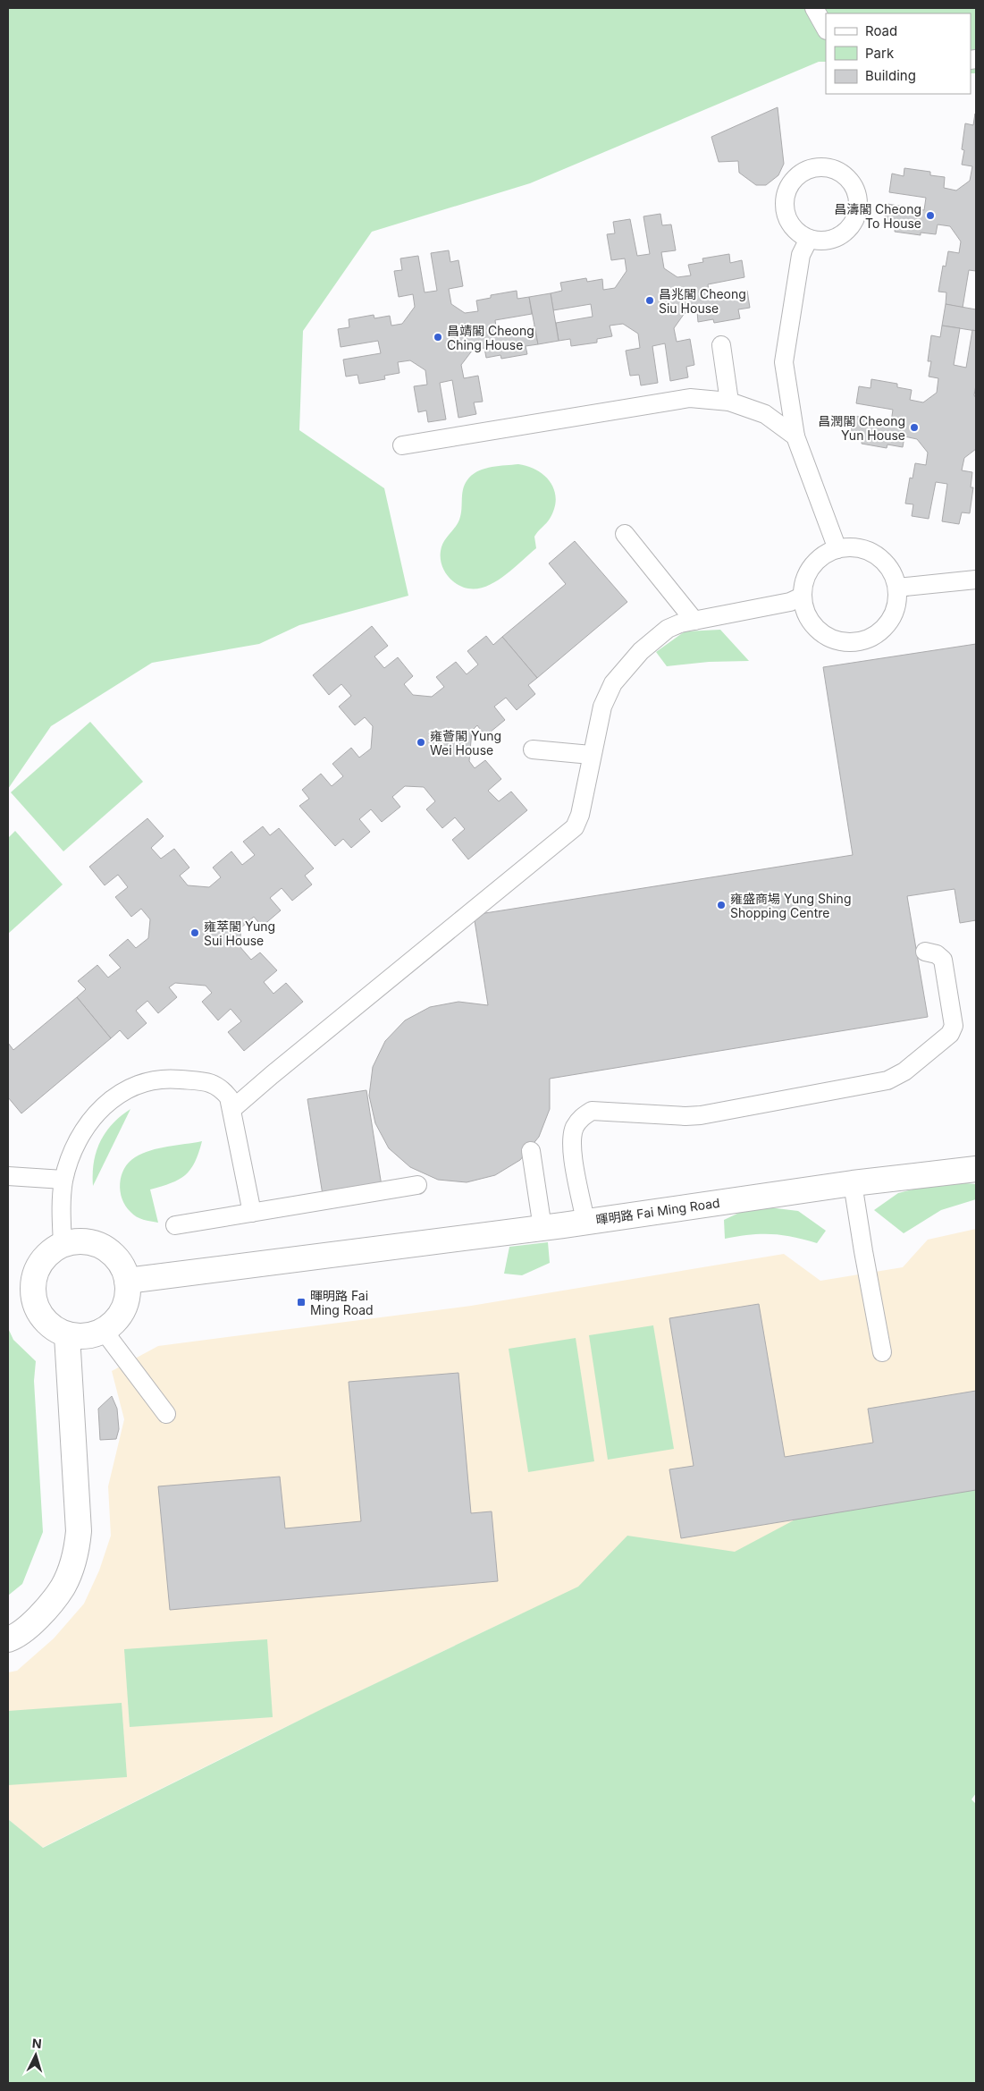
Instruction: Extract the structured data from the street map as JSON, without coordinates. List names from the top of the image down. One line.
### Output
{"streets":{"street":["暉明路 Fai Ming Road"]},"places":{"other":["昌濤閣 Cheong To House","昌兆閣 Cheong Siu House","昌靖閣 Cheong Ching House","昌潤閣 Cheong Yun House","雍薈閣 Yung Wei House","雍盛商場 Yung Shing Shopping Centre","雍萃閣 Yung Sui House"],"transit":["暉明路 Fai Ming Road"]},"legend":["Road","Park","Building"],"north":"top"}
